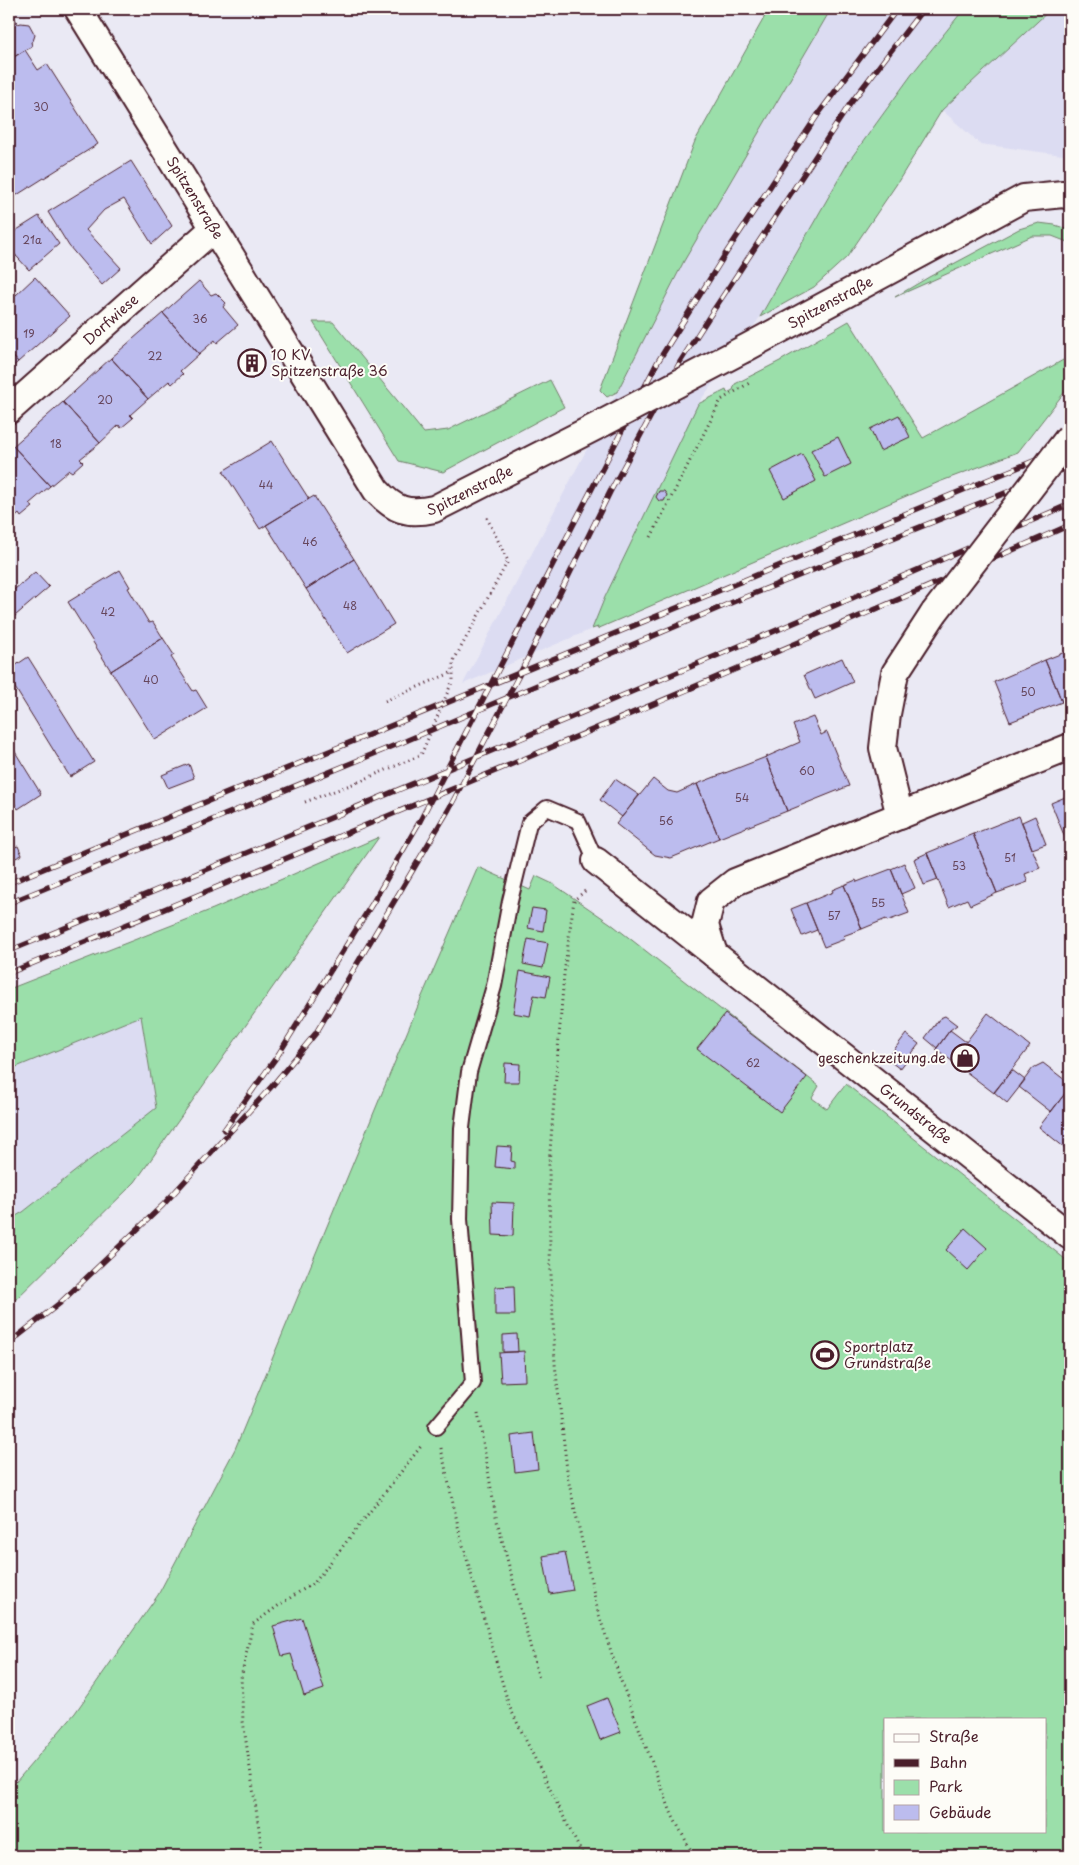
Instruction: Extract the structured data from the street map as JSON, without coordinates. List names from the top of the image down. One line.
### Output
{"streets":{"street":["Spitzenstraße","Dorfwiese","Grundstraße"]},"crossings":[["Spitzenstraße","Dorfwiese"]],"places":{"building":["10 KV Spitzenstraße 36"],"shop":["geschenkzeitung.de"],"sports":["Sportplatz Grundstraße"]},"house_numbers":["30","21a","36","19","22","20","18","44","46","48","42","40","50","60","54","56","51","53","55","57","62"],"legend":["Straße","Bahn","Park","Gebäude"]}
